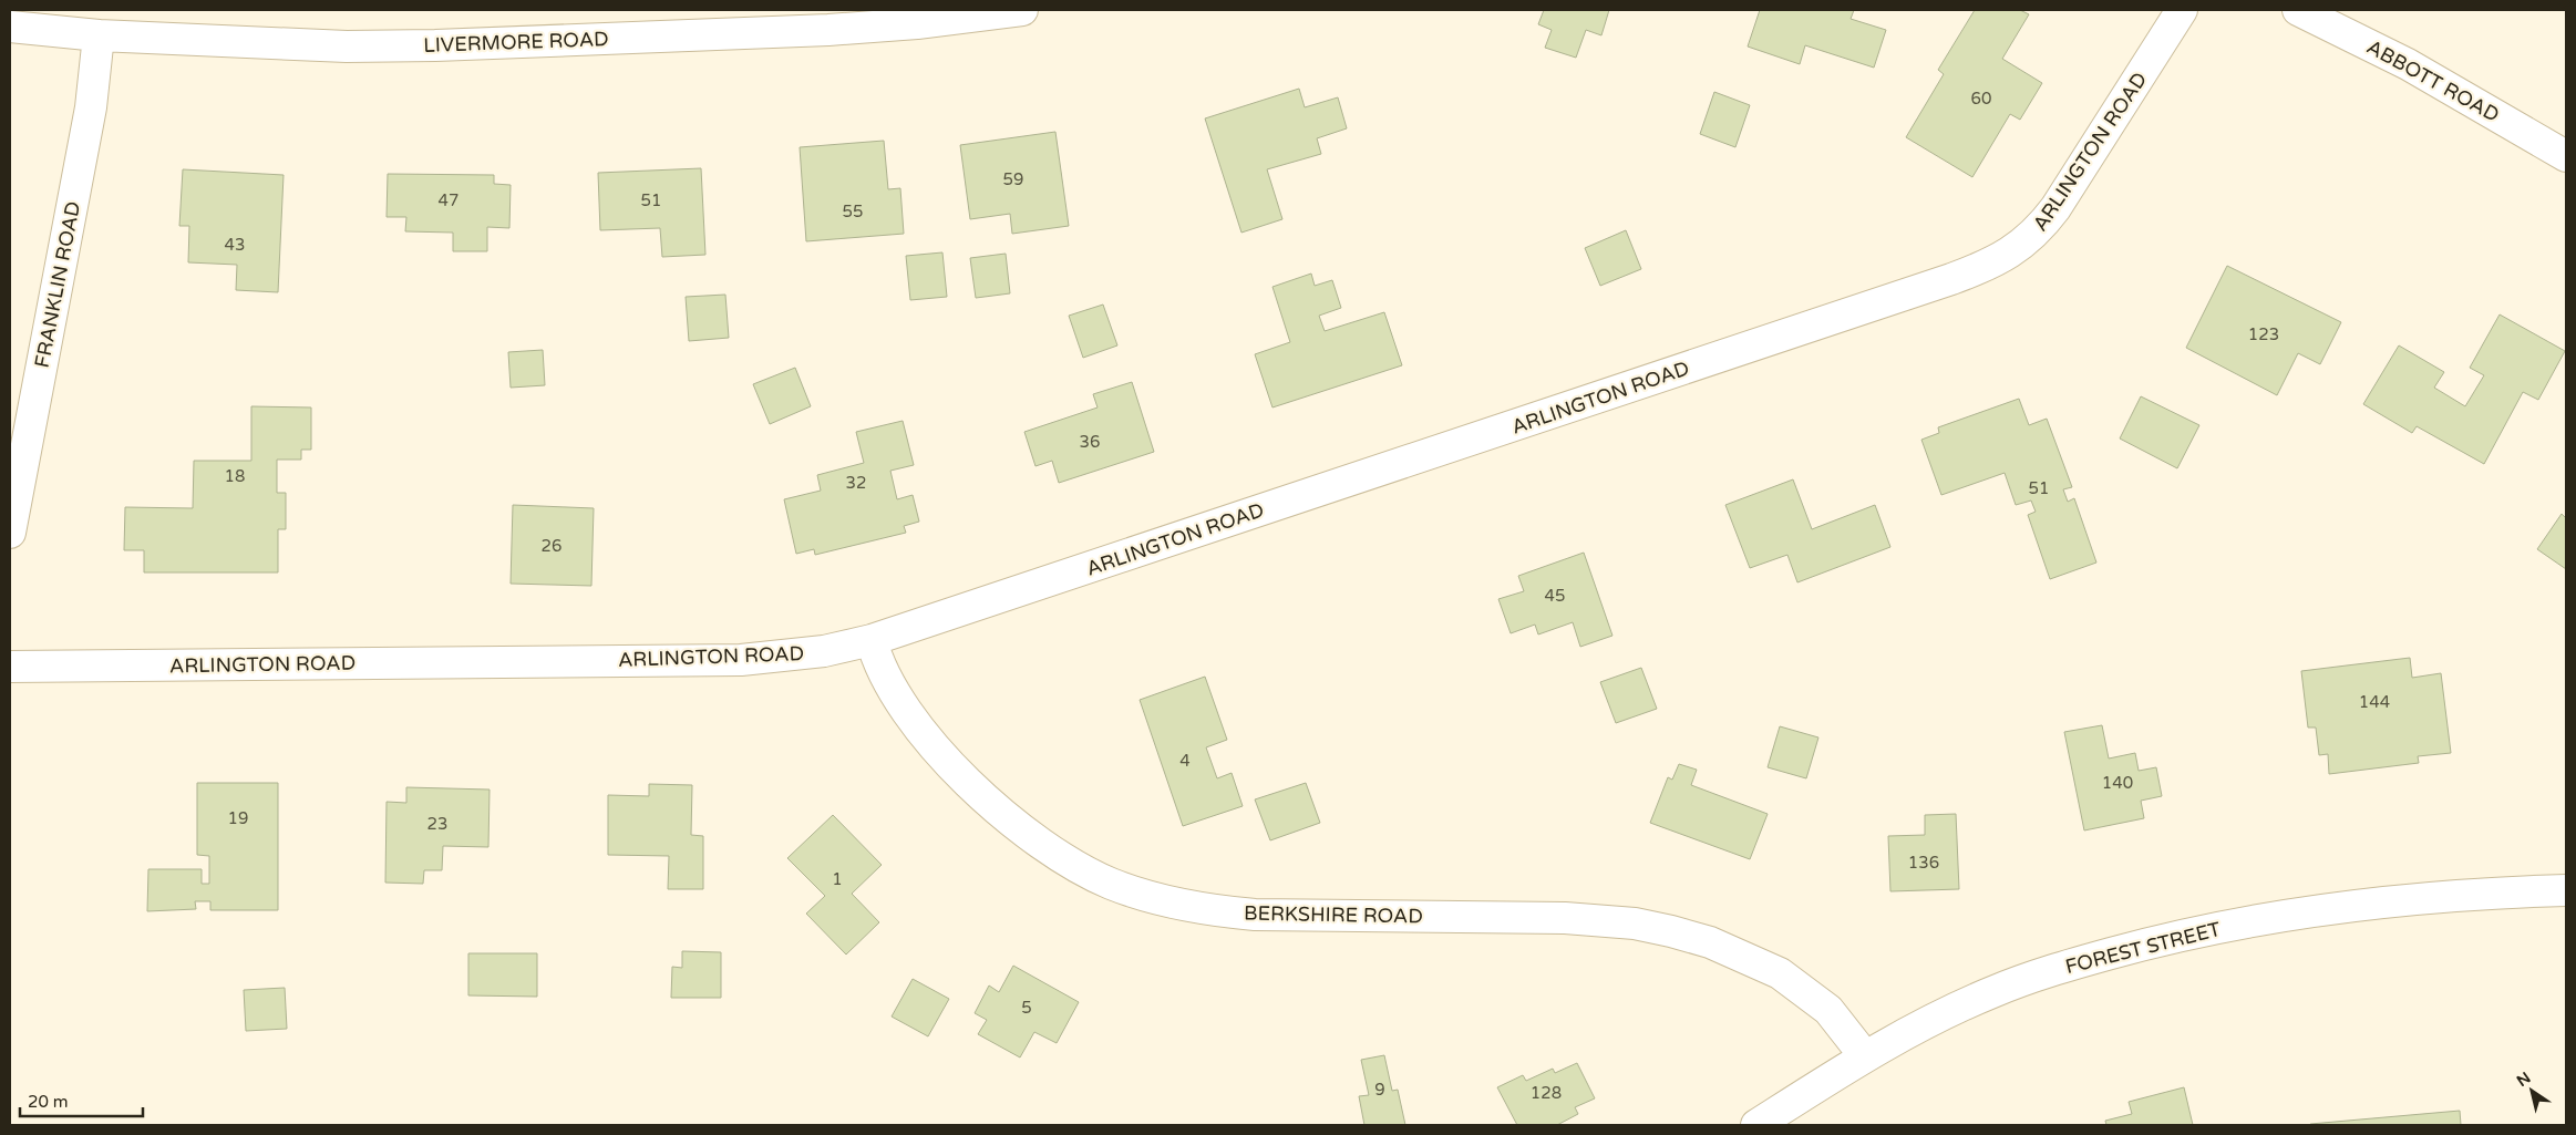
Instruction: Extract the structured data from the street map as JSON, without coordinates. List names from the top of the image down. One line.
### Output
{"streets":{"street":["LIVERMORE ROAD","ABBOTT ROAD","ARLINGTON ROAD","FRANKLIN ROAD","BERKSHIRE ROAD","FOREST STREET"]},"crossings":[["LIVERMORE ROAD","FRANKLIN ROAD"],["ARLINGTON ROAD","BERKSHIRE ROAD"],["BERKSHIRE ROAD","FOREST STREET"]],"house_numbers":["60","59","47","51","55","43","123","36","18","32","51","26","45","144","4","140","19","23","136","1","5","9","128"],"scale_bar":"20 m","north":"top left"}
